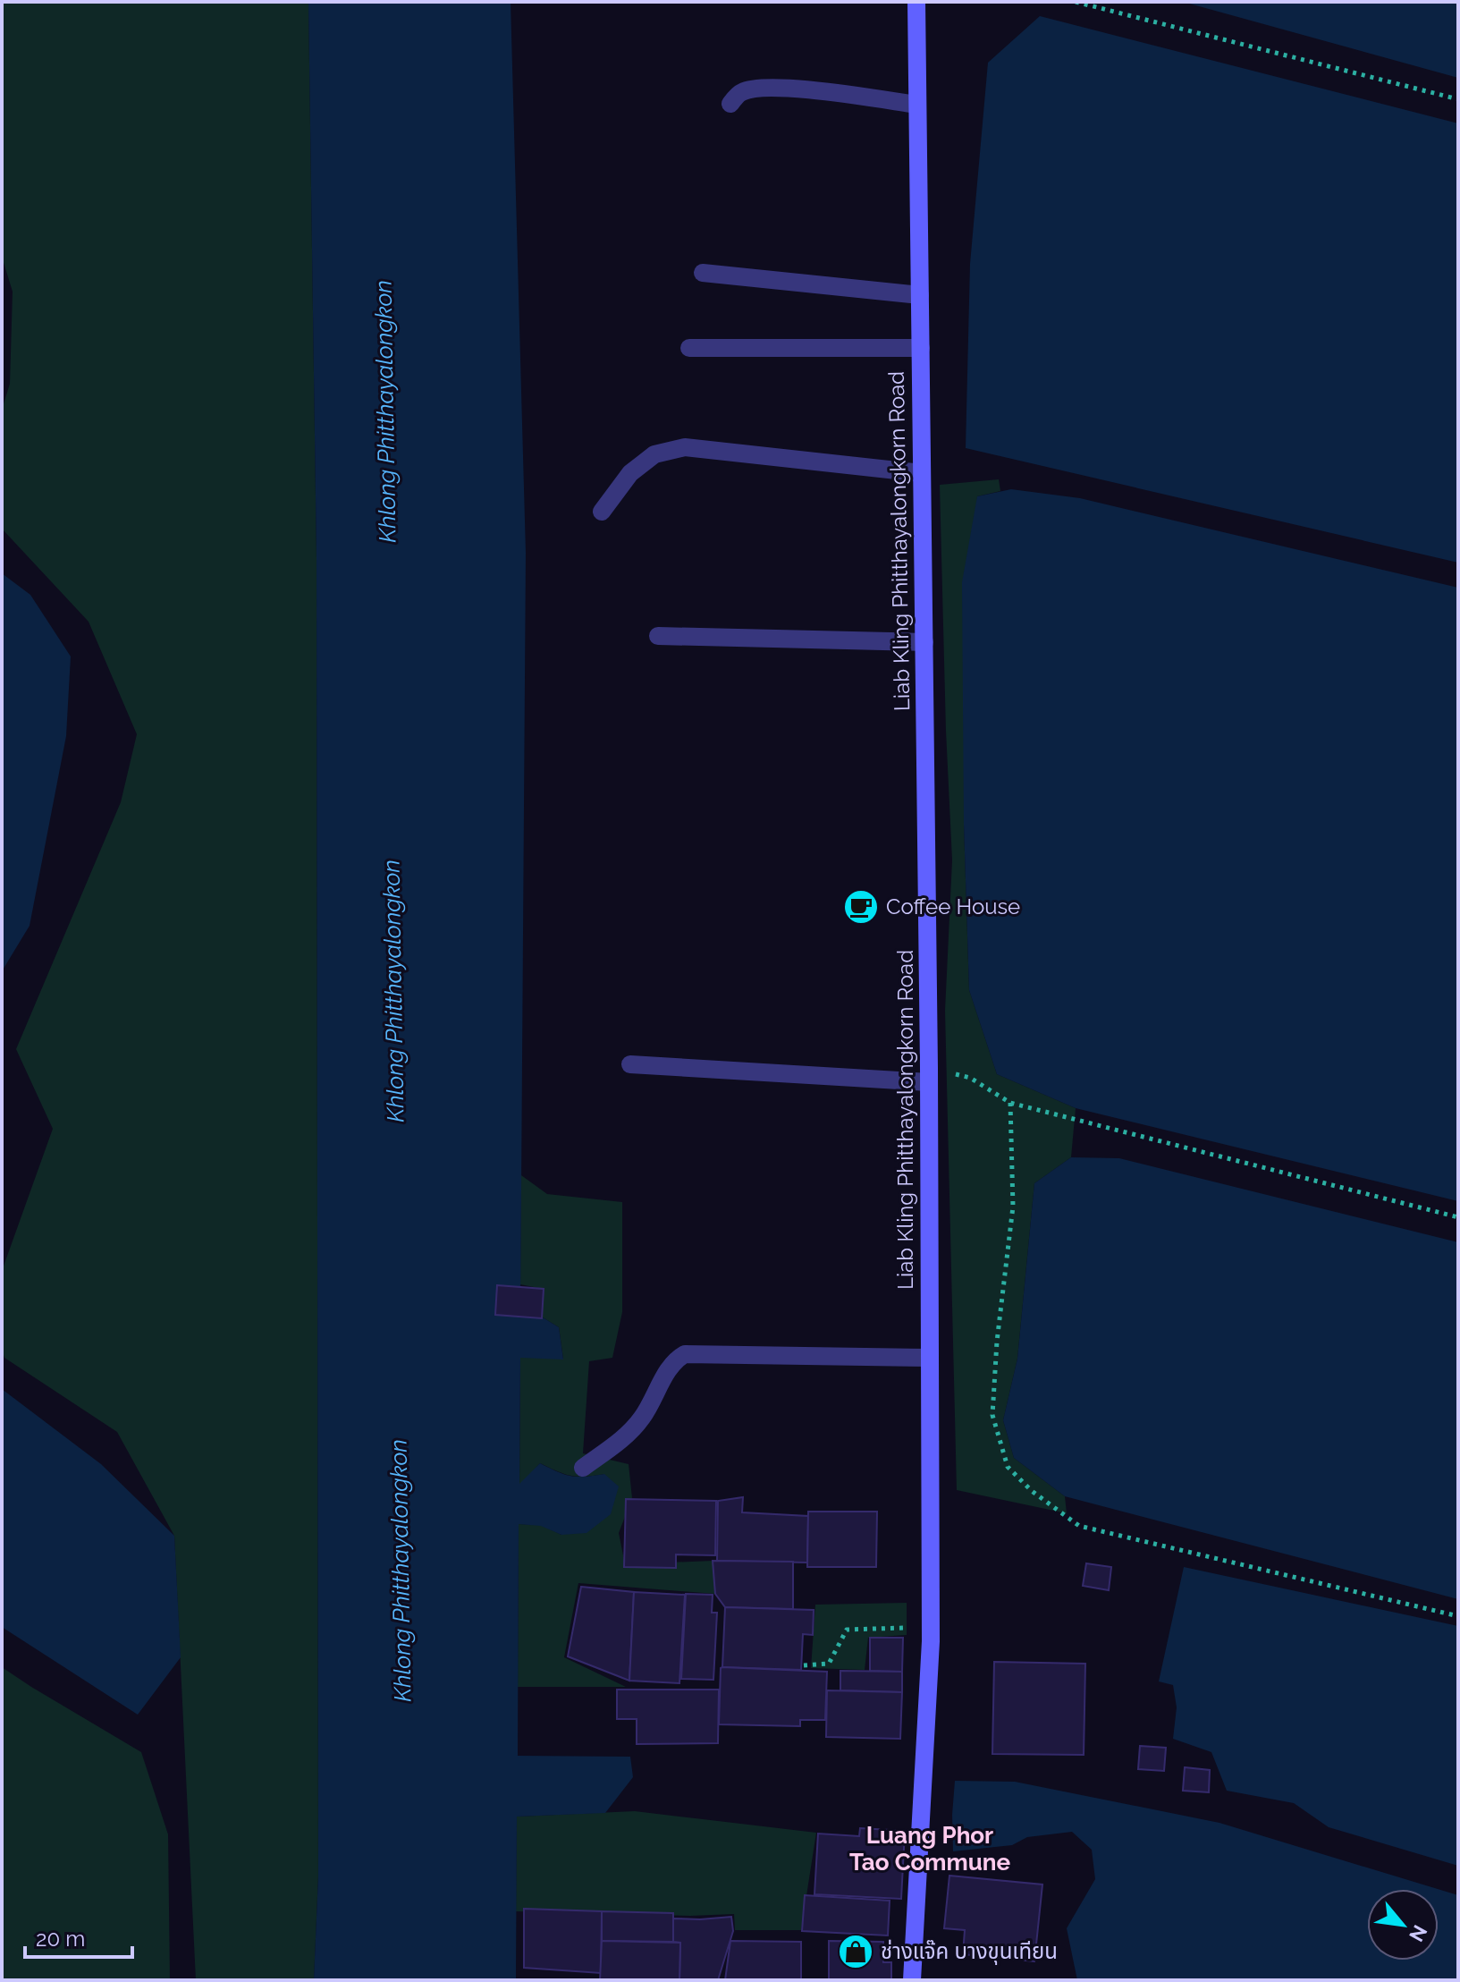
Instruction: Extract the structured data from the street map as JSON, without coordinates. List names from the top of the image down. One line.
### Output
{"streets":{"main road":["Liab Kling Phitthayalongkorn Road"]},"districts":["Luang Phor Tao Commune"],"water":["Khlong Phitthayalongkon"],"places":{"cafe":["Coffee House"],"shop":["ช่างแจ๊ค บางขุนเทียน"]},"scale_bar":"20 m","north":"bottom right"}
